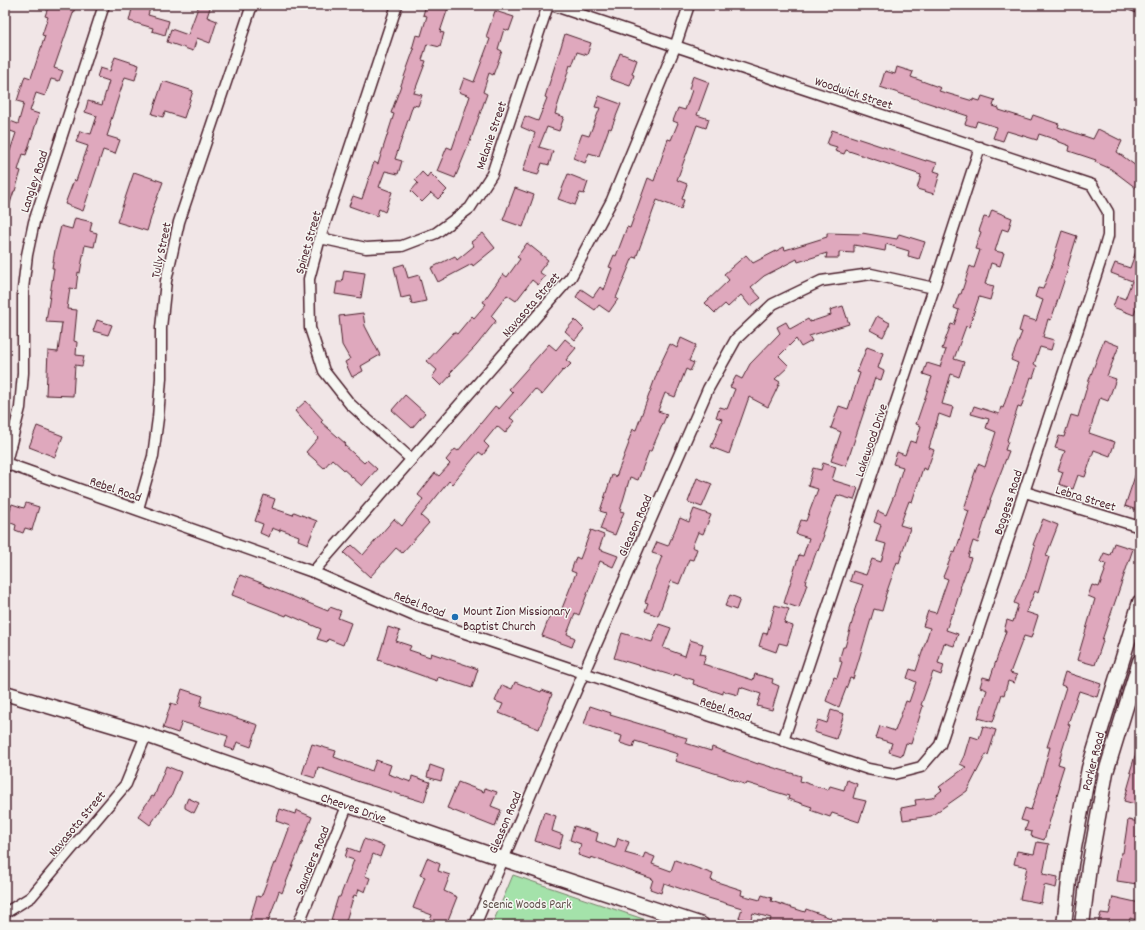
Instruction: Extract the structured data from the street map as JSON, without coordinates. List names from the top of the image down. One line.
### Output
{"streets":{"street":["Woodwick Street","Melanie Street","Langley Road","Spinet Street","Tully Street","Navasota Street","Lakewood Drive","Rebel Road","Lebra Street","Boggess Road","Gleason Road","Parker Road","Cheeves Drive","Saunders Road"]},"crossings":[["Woodwick Street","Navasota Street"],["Woodwick Street","Lakewood Drive"],["Woodwick Street","Boggess Road"],["Melanie Street","Spinet Street"],["Langley Road","Rebel Road"],["Spinet Street","Navasota Street"],["Tully Street","Rebel Road"],["Navasota Street","Rebel Road"],["Navasota Street","Cheeves Drive"],["Lakewood Drive","Rebel Road"],["Lakewood Drive","Gleason Road"],["Rebel Road","Boggess Road"],["Rebel Road","Gleason Road"],["Lebra Street","Boggess Road"],["Gleason Road","Cheeves Drive"],["Cheeves Drive","Saunders Road"]],"parks":["Scenic Woods Park"],"places":["Mount Zion Missionary Baptist Church"]}
